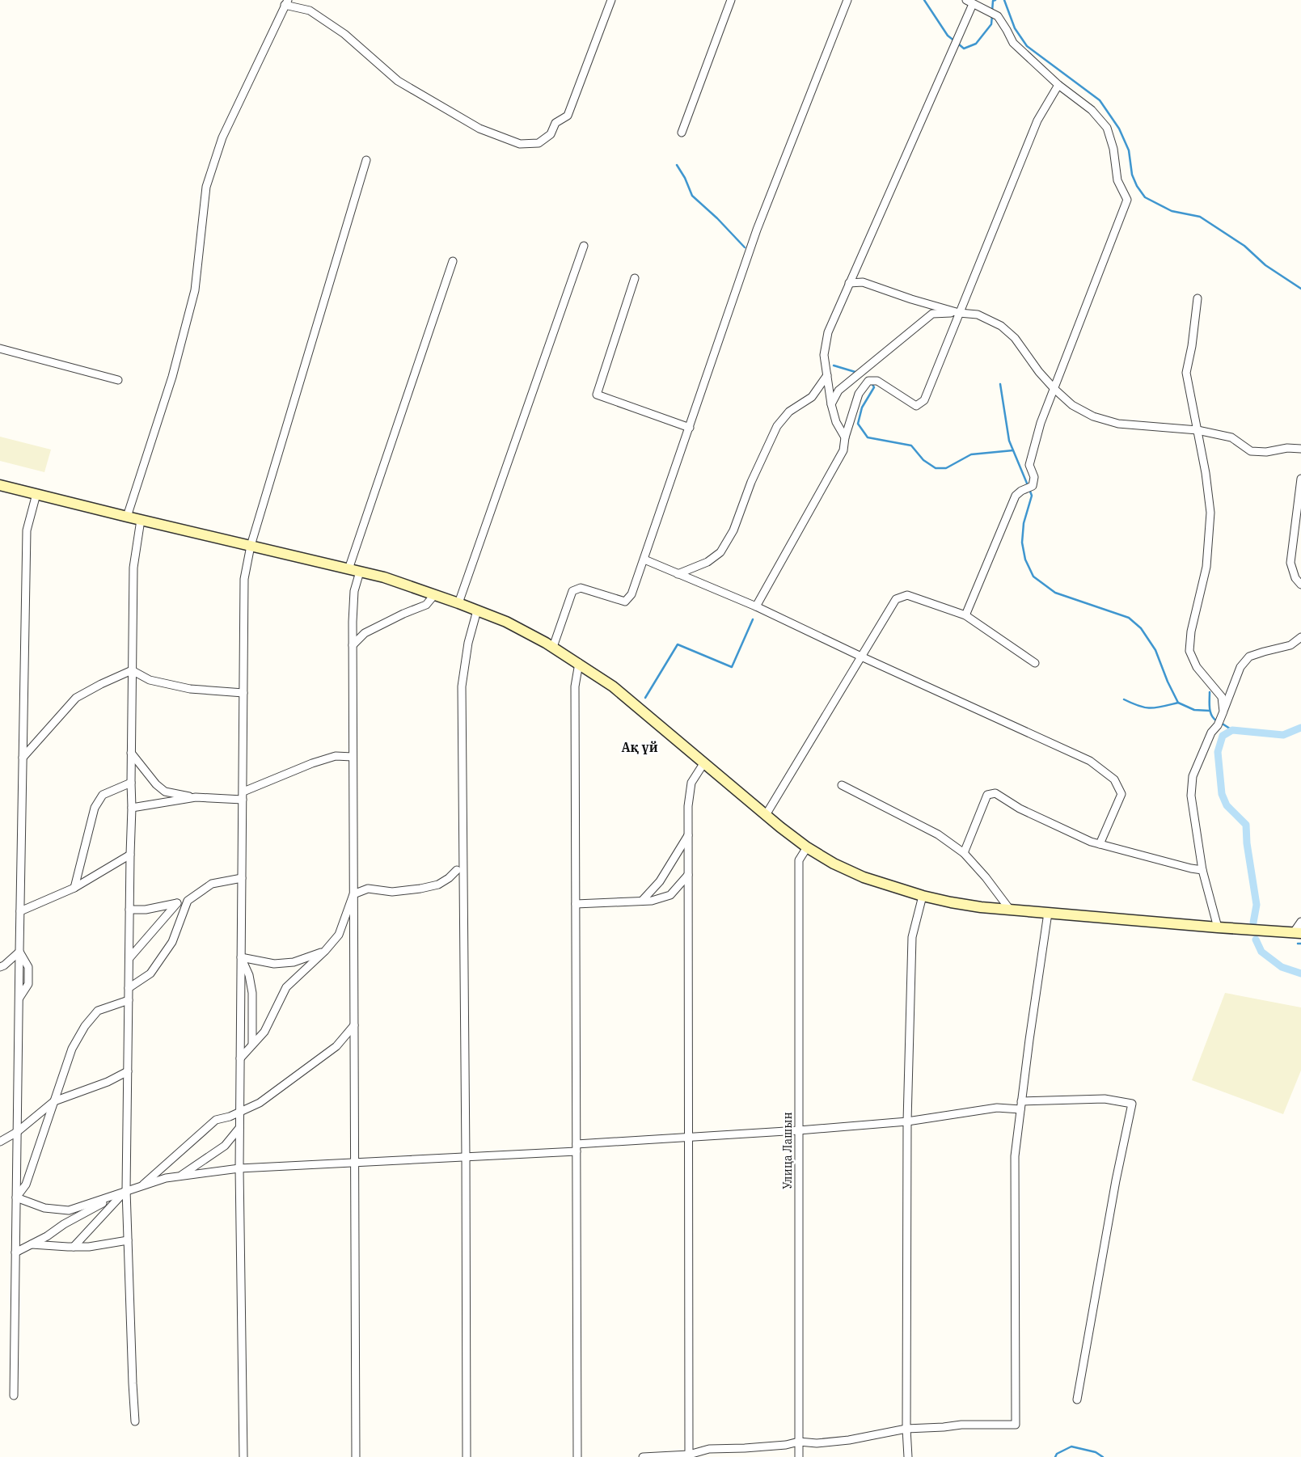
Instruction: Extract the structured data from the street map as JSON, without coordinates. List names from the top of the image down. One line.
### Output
{"streets":{"street":["Улица Лашын"]},"districts":["Ақ үй"]}
